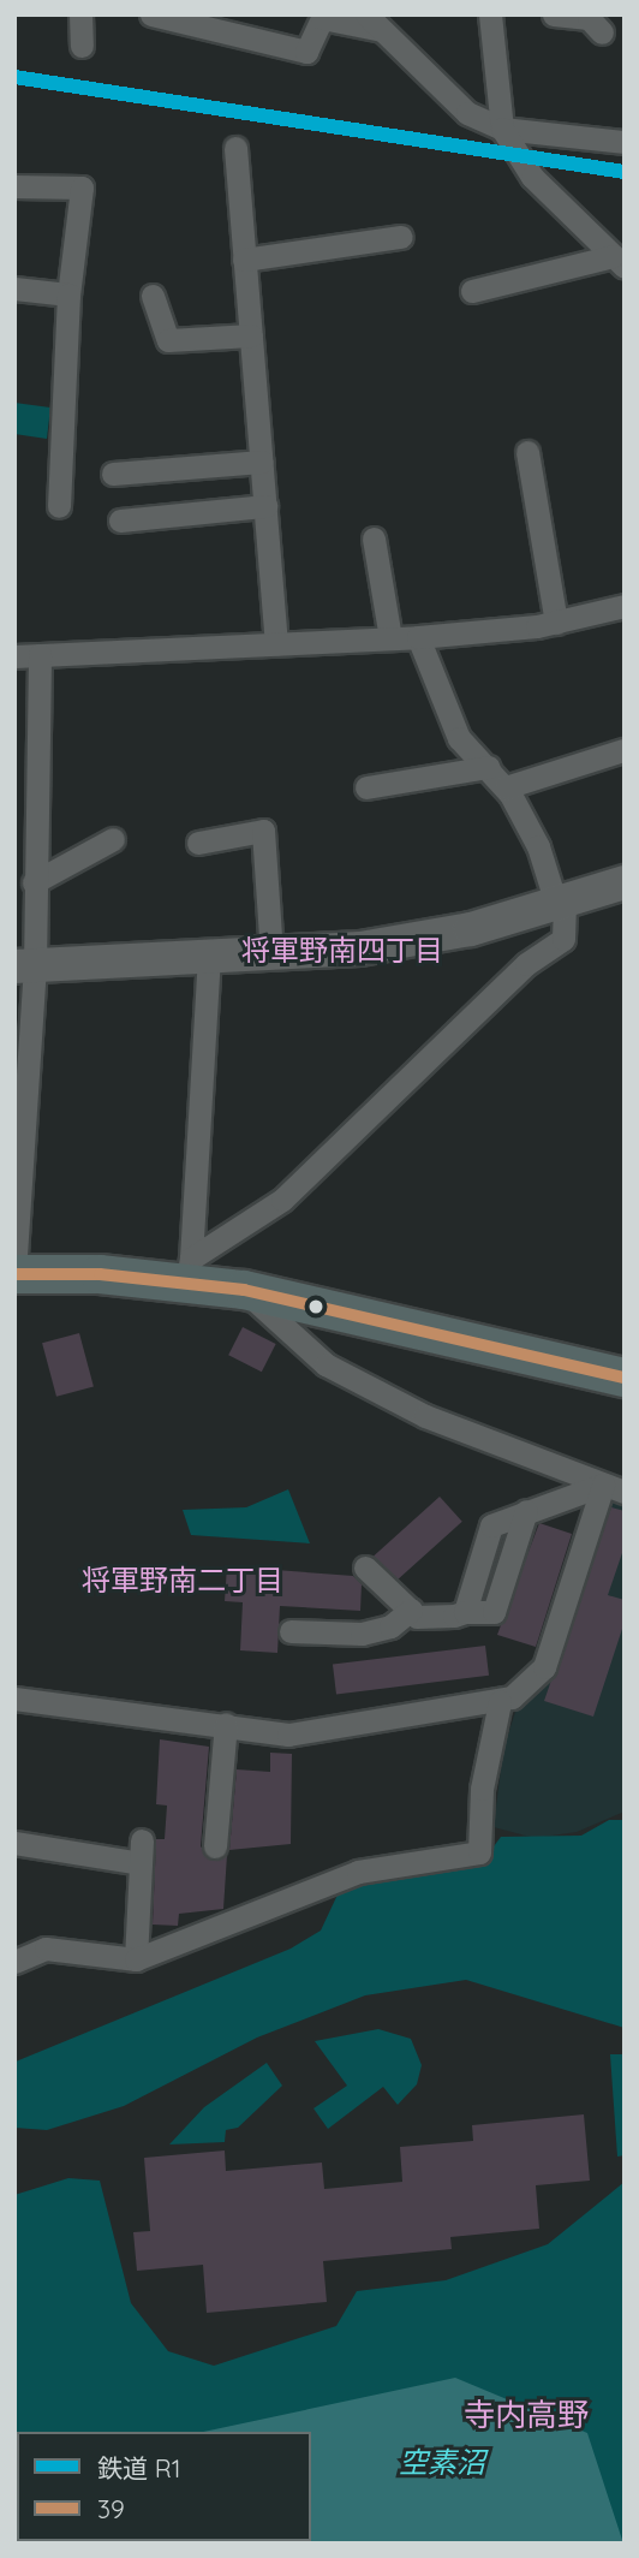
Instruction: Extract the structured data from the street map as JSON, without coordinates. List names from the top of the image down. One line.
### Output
{"districts":["将軍野南四丁目","将軍野南二丁目","寺内高野"],"water":["空素沼"],"lines":["rail line R1","transit line 39"],"legend":["鉄道 R1","39"]}
